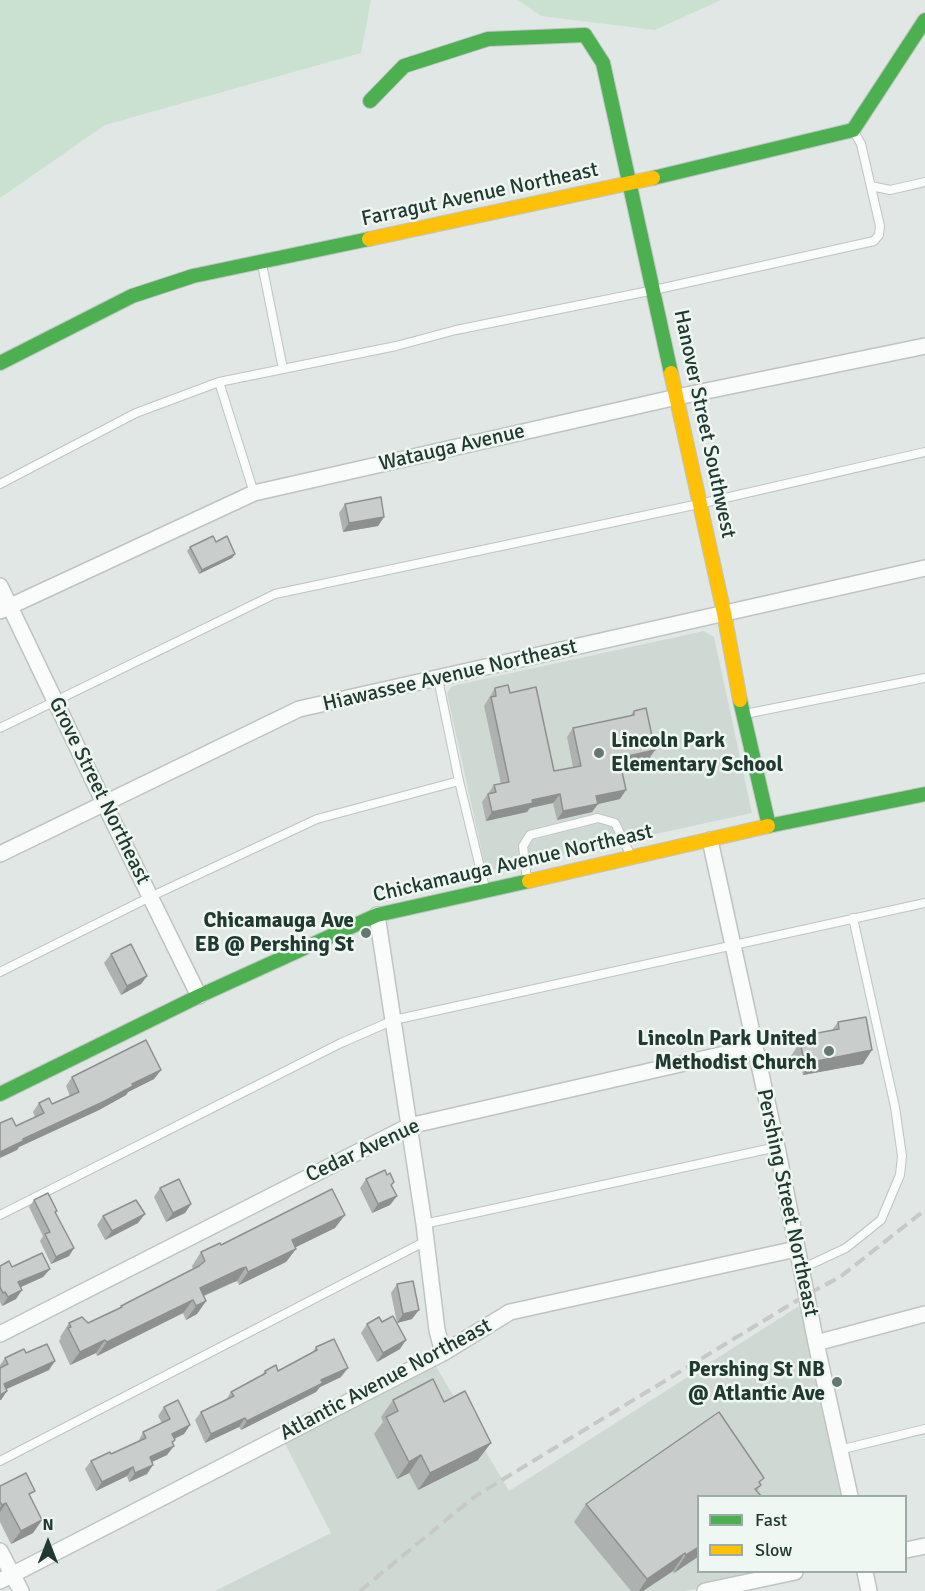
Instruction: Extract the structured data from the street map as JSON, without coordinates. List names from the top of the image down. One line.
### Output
{"streets":{"street":["Farragut Avenue Northeast","Hanover Street Southwest","Watauga Avenue","Hiawassee Avenue Northeast","Grove Street Northeast","Chickamauga Avenue Northeast","Cedar Avenue","Pershing Street Northeast","Atlantic Avenue Northeast"]},"crossings":[["Farragut Avenue Northeast","Hanover Street Southwest"],["Hanover Street Southwest","Watauga Avenue"],["Hanover Street Southwest","Hiawassee Avenue Northeast"],["Hanover Street Southwest","Chickamauga Avenue Northeast"],["Watauga Avenue","Grove Street Northeast"],["Hiawassee Avenue Northeast","Grove Street Northeast"],["Grove Street Northeast","Chickamauga Avenue Northeast"],["Chickamauga Avenue Northeast","Pershing Street Northeast"],["Cedar Avenue","Pershing Street Northeast"],["Pershing Street Northeast","Atlantic Avenue Northeast"]],"places":["Lincoln Park Elementary School","Chicamauga Ave EB @ Pershing St","Lincoln Park United Methodist Church","Pershing St NB @ Atlantic Ave"],"legend":["Fast","Slow"],"north":"top"}
